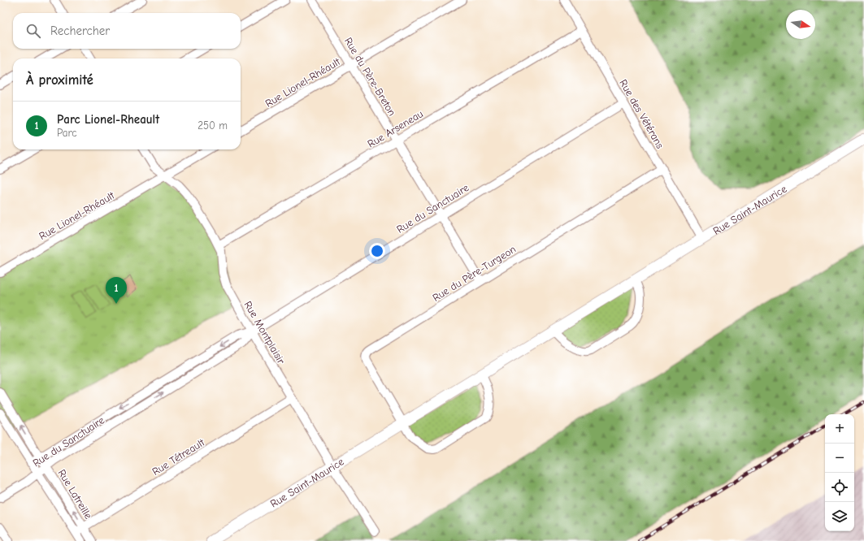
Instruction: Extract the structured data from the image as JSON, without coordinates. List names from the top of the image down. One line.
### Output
{"streets":{"street":["Rue du Père-Breton","Rue Lionel-Rhéault","Rue des Vétérans","Rue Arseneau","Rue du Sanctuaire","Rue Saint-Maurice","Rue du Père-Turgeon","Rue Montplaisir","Rue Tétreault","Rue Latreille"]},"crossings":[["Rue du Père-Breton","Rue Lionel-Rhéault"],["Rue du Père-Breton","Rue Arseneau"],["Rue du Père-Breton","Rue du Sanctuaire"],["Rue du Père-Breton","Rue du Père-Turgeon"],["Rue Lionel-Rhéault","Rue Montplaisir"],["Rue des Vétérans","Rue Arseneau"],["Rue des Vétérans","Rue du Sanctuaire"],["Rue des Vétérans","Rue Saint-Maurice"],["Rue des Vétérans","Rue du Père-Turgeon"],["Rue Arseneau","Rue Montplaisir"],["Rue du Sanctuaire","Rue Montplaisir"],["Rue du Sanctuaire","Rue Latreille"],["Rue Saint-Maurice","Rue du Père-Turgeon"],["Rue Saint-Maurice","Rue Montplaisir"],["Rue Montplaisir","Rue Tétreault"],["Rue Tétreault","Rue Latreille"]],"north":"right","page":{"search":"Rechercher","heading":"À proximité","list":[{"mark":"1","name":"Parc Lionel-Rheault","note":"Parc","value":"250 m"}],"pins":"1","map_buttons":["+","−"]}}
